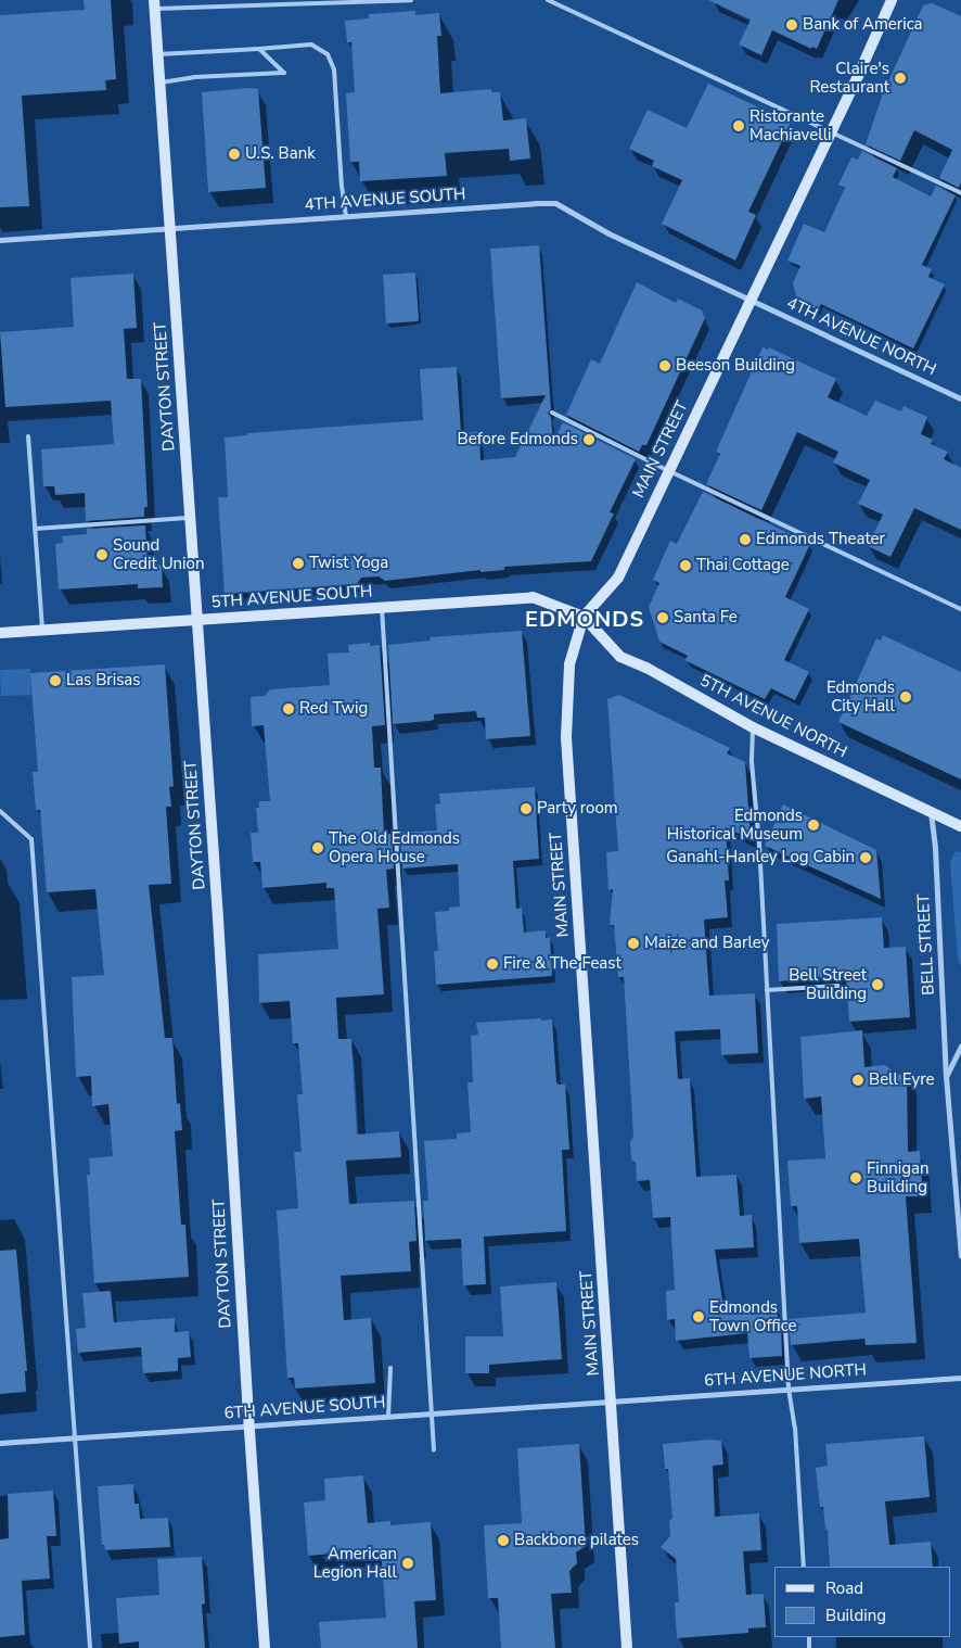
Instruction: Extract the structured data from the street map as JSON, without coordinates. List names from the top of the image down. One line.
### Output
{"streets":{"main road":["DAYTON STREET","MAIN STREET","5TH AVENUE SOUTH","5TH AVENUE NORTH"],"street":["4TH AVENUE SOUTH","4TH AVENUE NORTH","BELL STREET","6TH AVENUE NORTH","6TH AVENUE SOUTH"]},"crossings":[["4TH AVENUE SOUTH","4TH AVENUE NORTH"],["4TH AVENUE SOUTH","DAYTON STREET"],["4TH AVENUE SOUTH","MAIN STREET"],["4TH AVENUE NORTH","MAIN STREET"],["DAYTON STREET","5TH AVENUE SOUTH"],["DAYTON STREET","6TH AVENUE SOUTH"],["MAIN STREET","5TH AVENUE SOUTH"],["MAIN STREET","5TH AVENUE NORTH"],["MAIN STREET","6TH AVENUE NORTH"],["MAIN STREET","6TH AVENUE SOUTH"],["5TH AVENUE SOUTH","5TH AVENUE NORTH"],["5TH AVENUE NORTH","BELL STREET"],["6TH AVENUE NORTH","6TH AVENUE SOUTH"]],"districts":["EDMONDS"],"places":["Bank of America","Claire's Restaurant","Ristorante Machiavelli","U.S. Bank","Beeson Building","Before Edmonds","Edmonds Theater","Sound Credit Union","Twist Yoga","Thai Cottage","Santa Fe","Las Brisas","Edmonds City Hall","Red Twig","Party room","Edmonds Historical Museum","The Old Edmonds Opera House","Ganahl-Hanley Log Cabin","Maize and Barley","Fire & The Feast","Bell Street Building","Bell Eyre","Finnigan Building","Edmonds Town Office","Backbone pilates","American Legion Hall"],"legend":["Road","Building"]}
